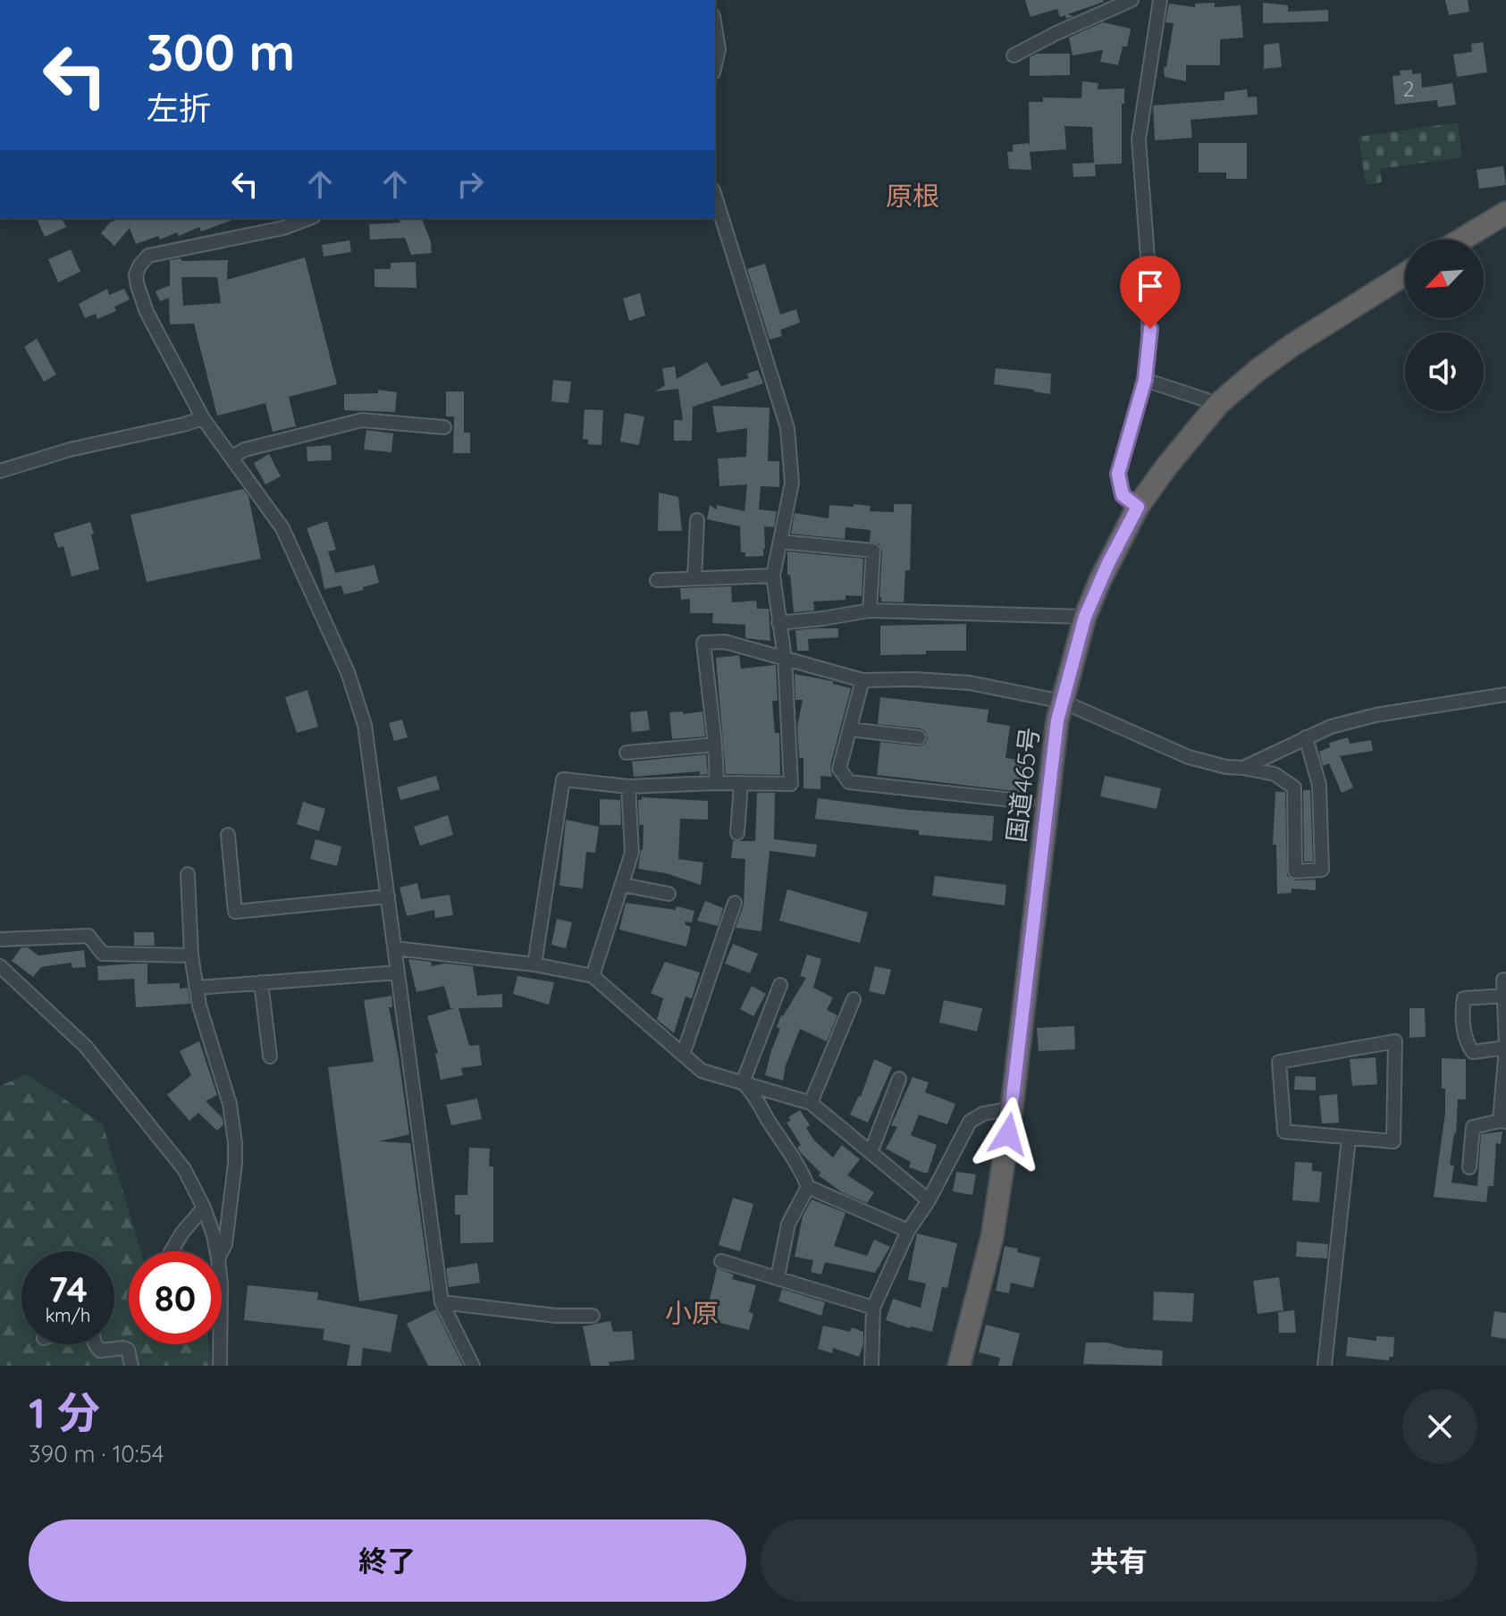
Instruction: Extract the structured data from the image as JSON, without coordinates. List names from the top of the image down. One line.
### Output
{"streets":{"highway":["国道465号"]},"districts":["原根","小原"],"house_numbers":["2"],"north":"bottom left","page":{"turn":["300 m","左折"],"speed":"74 km/h","limit":"80","heading":["1 分","390 m · 10:54"],"buttons":["終了","共有"]}}
